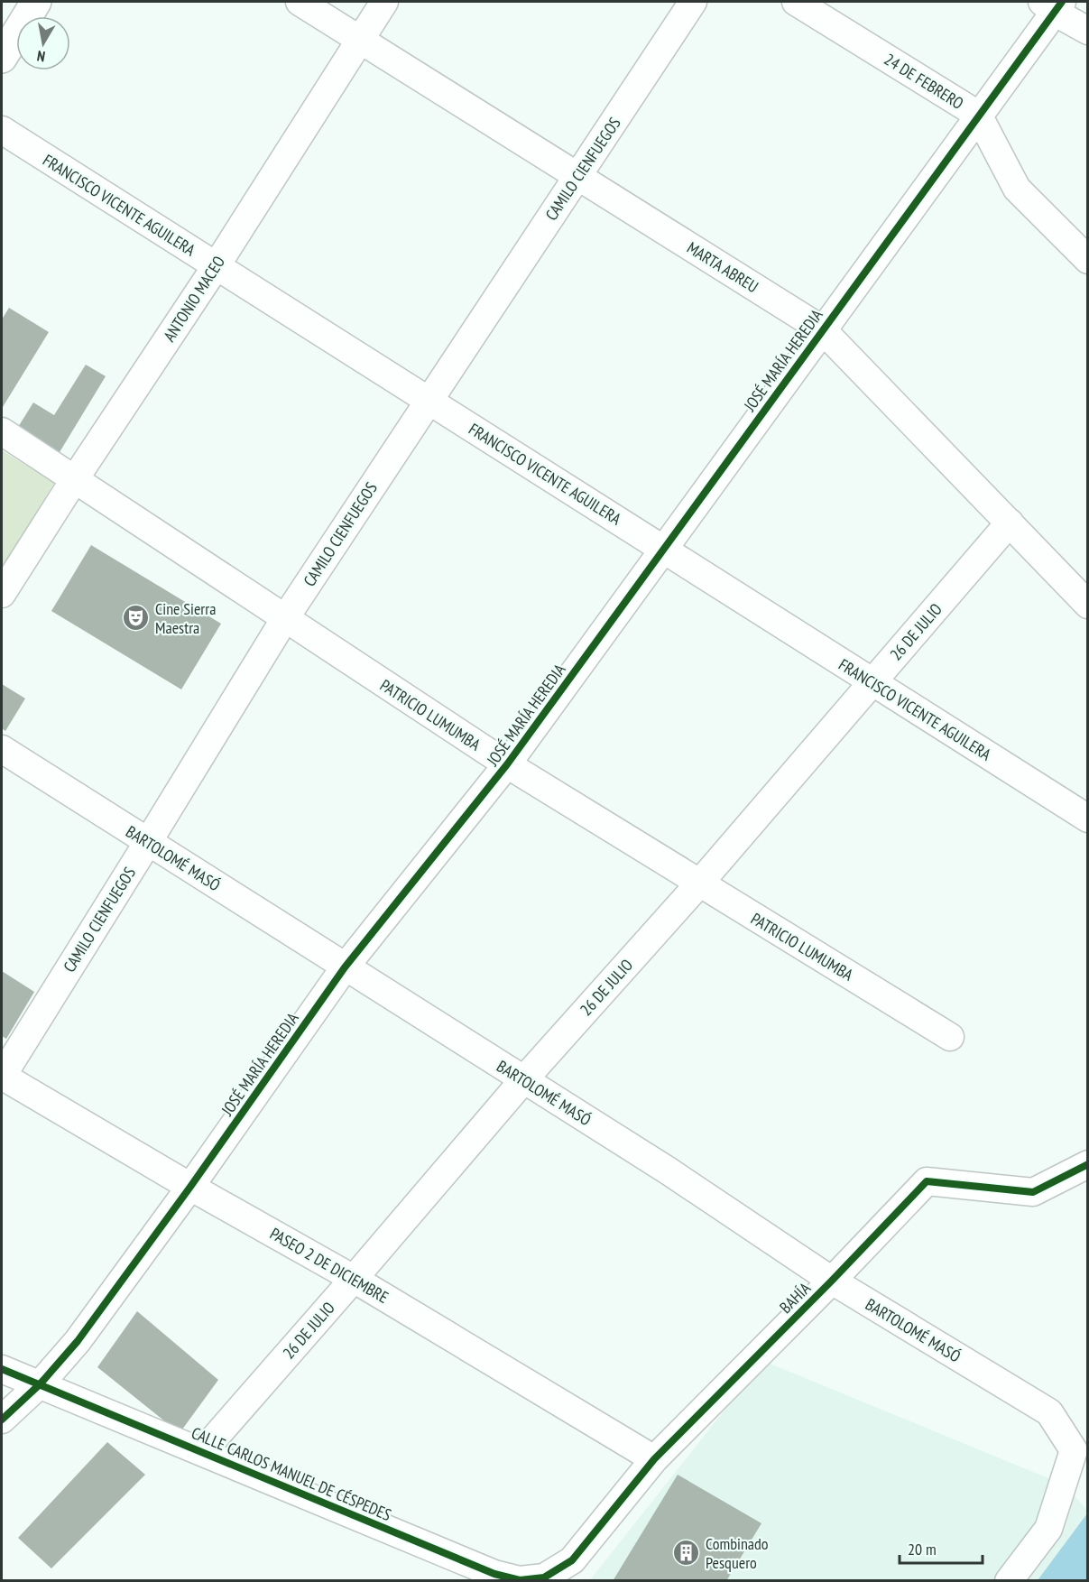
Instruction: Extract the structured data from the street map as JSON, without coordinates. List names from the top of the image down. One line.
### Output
{"streets":{"street":["24 DE FEBRERO","CAMILO CIENFUEGOS","FRANCISCO VICENTE AGUILERA","MARTA ABREU","ANTONIO MACEO","JOSÉ MARÍA HEREDIA","26 DE JULIO","PATRICIO LUMUMBA","BARTOLOMÉ MASÓ","PASEO 2 DE DICIEMBRE","BAHÍA","CALLE CARLOS MANUEL DE CÉSPEDES"]},"crossings":[["24 DE FEBRERO","JOSÉ MARÍA HEREDIA"],["CAMILO CIENFUEGOS","FRANCISCO VICENTE AGUILERA"],["CAMILO CIENFUEGOS","MARTA ABREU"],["CAMILO CIENFUEGOS","PATRICIO LUMUMBA"],["CAMILO CIENFUEGOS","BARTOLOMÉ MASÓ"],["CAMILO CIENFUEGOS","PASEO 2 DE DICIEMBRE"],["FRANCISCO VICENTE AGUILERA","ANTONIO MACEO"],["FRANCISCO VICENTE AGUILERA","JOSÉ MARÍA HEREDIA"],["FRANCISCO VICENTE AGUILERA","26 DE JULIO"],["MARTA ABREU","ANTONIO MACEO"],["MARTA ABREU","JOSÉ MARÍA HEREDIA"],["MARTA ABREU","26 DE JULIO"],["ANTONIO MACEO","PATRICIO LUMUMBA"],["JOSÉ MARÍA HEREDIA","PATRICIO LUMUMBA"],["JOSÉ MARÍA HEREDIA","BARTOLOMÉ MASÓ"],["JOSÉ MARÍA HEREDIA","PASEO 2 DE DICIEMBRE"],["JOSÉ MARÍA HEREDIA","CALLE CARLOS MANUEL DE CÉSPEDES"],["26 DE JULIO","PATRICIO LUMUMBA"],["26 DE JULIO","BARTOLOMÉ MASÓ"],["26 DE JULIO","PASEO 2 DE DICIEMBRE"],["26 DE JULIO","CALLE CARLOS MANUEL DE CÉSPEDES"],["BARTOLOMÉ MASÓ","BAHÍA"],["PASEO 2 DE DICIEMBRE","BAHÍA"],["BAHÍA","CALLE CARLOS MANUEL DE CÉSPEDES"]],"places":{"theatre":["Cine Sierra Maestra"],"building":["Combinado Pesquero"]},"scale_bar":"20 m","north":"bottom"}
